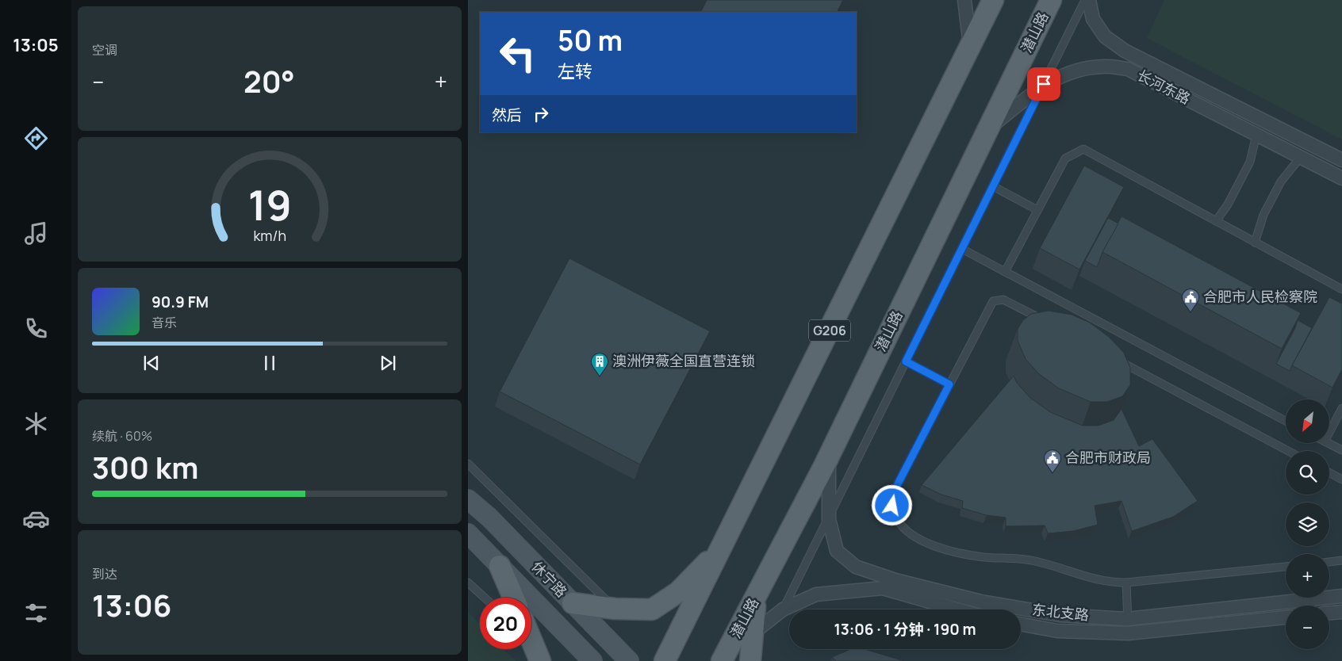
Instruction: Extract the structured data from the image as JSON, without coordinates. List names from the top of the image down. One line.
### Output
{"streets":{"main road":["潜山路","G206","休宁路"],"street":["长河东路","东北支路"]},"crossings":[["潜山路","长河东路"],["潜山路","东北支路"]],"places":{"public building":["合肥市人民检察院","合肥市财政局"],"building":["澳洲伊薇全国直营连锁"]},"north":"bottom left","page":{"tabs":"13:05","tile":["空调",["续航 · 60%","300 km"],["到达","13:06"]],"turn":["50 m","左转"],"heat":["−","20°","+"],"then":"然后","song":["90.9 FM","音乐"],"map_buttons":["+","−"],"limit":"20","trip":"13:06 · 1 分钟 · 190 m","gauge":["19","km/h"]}}
